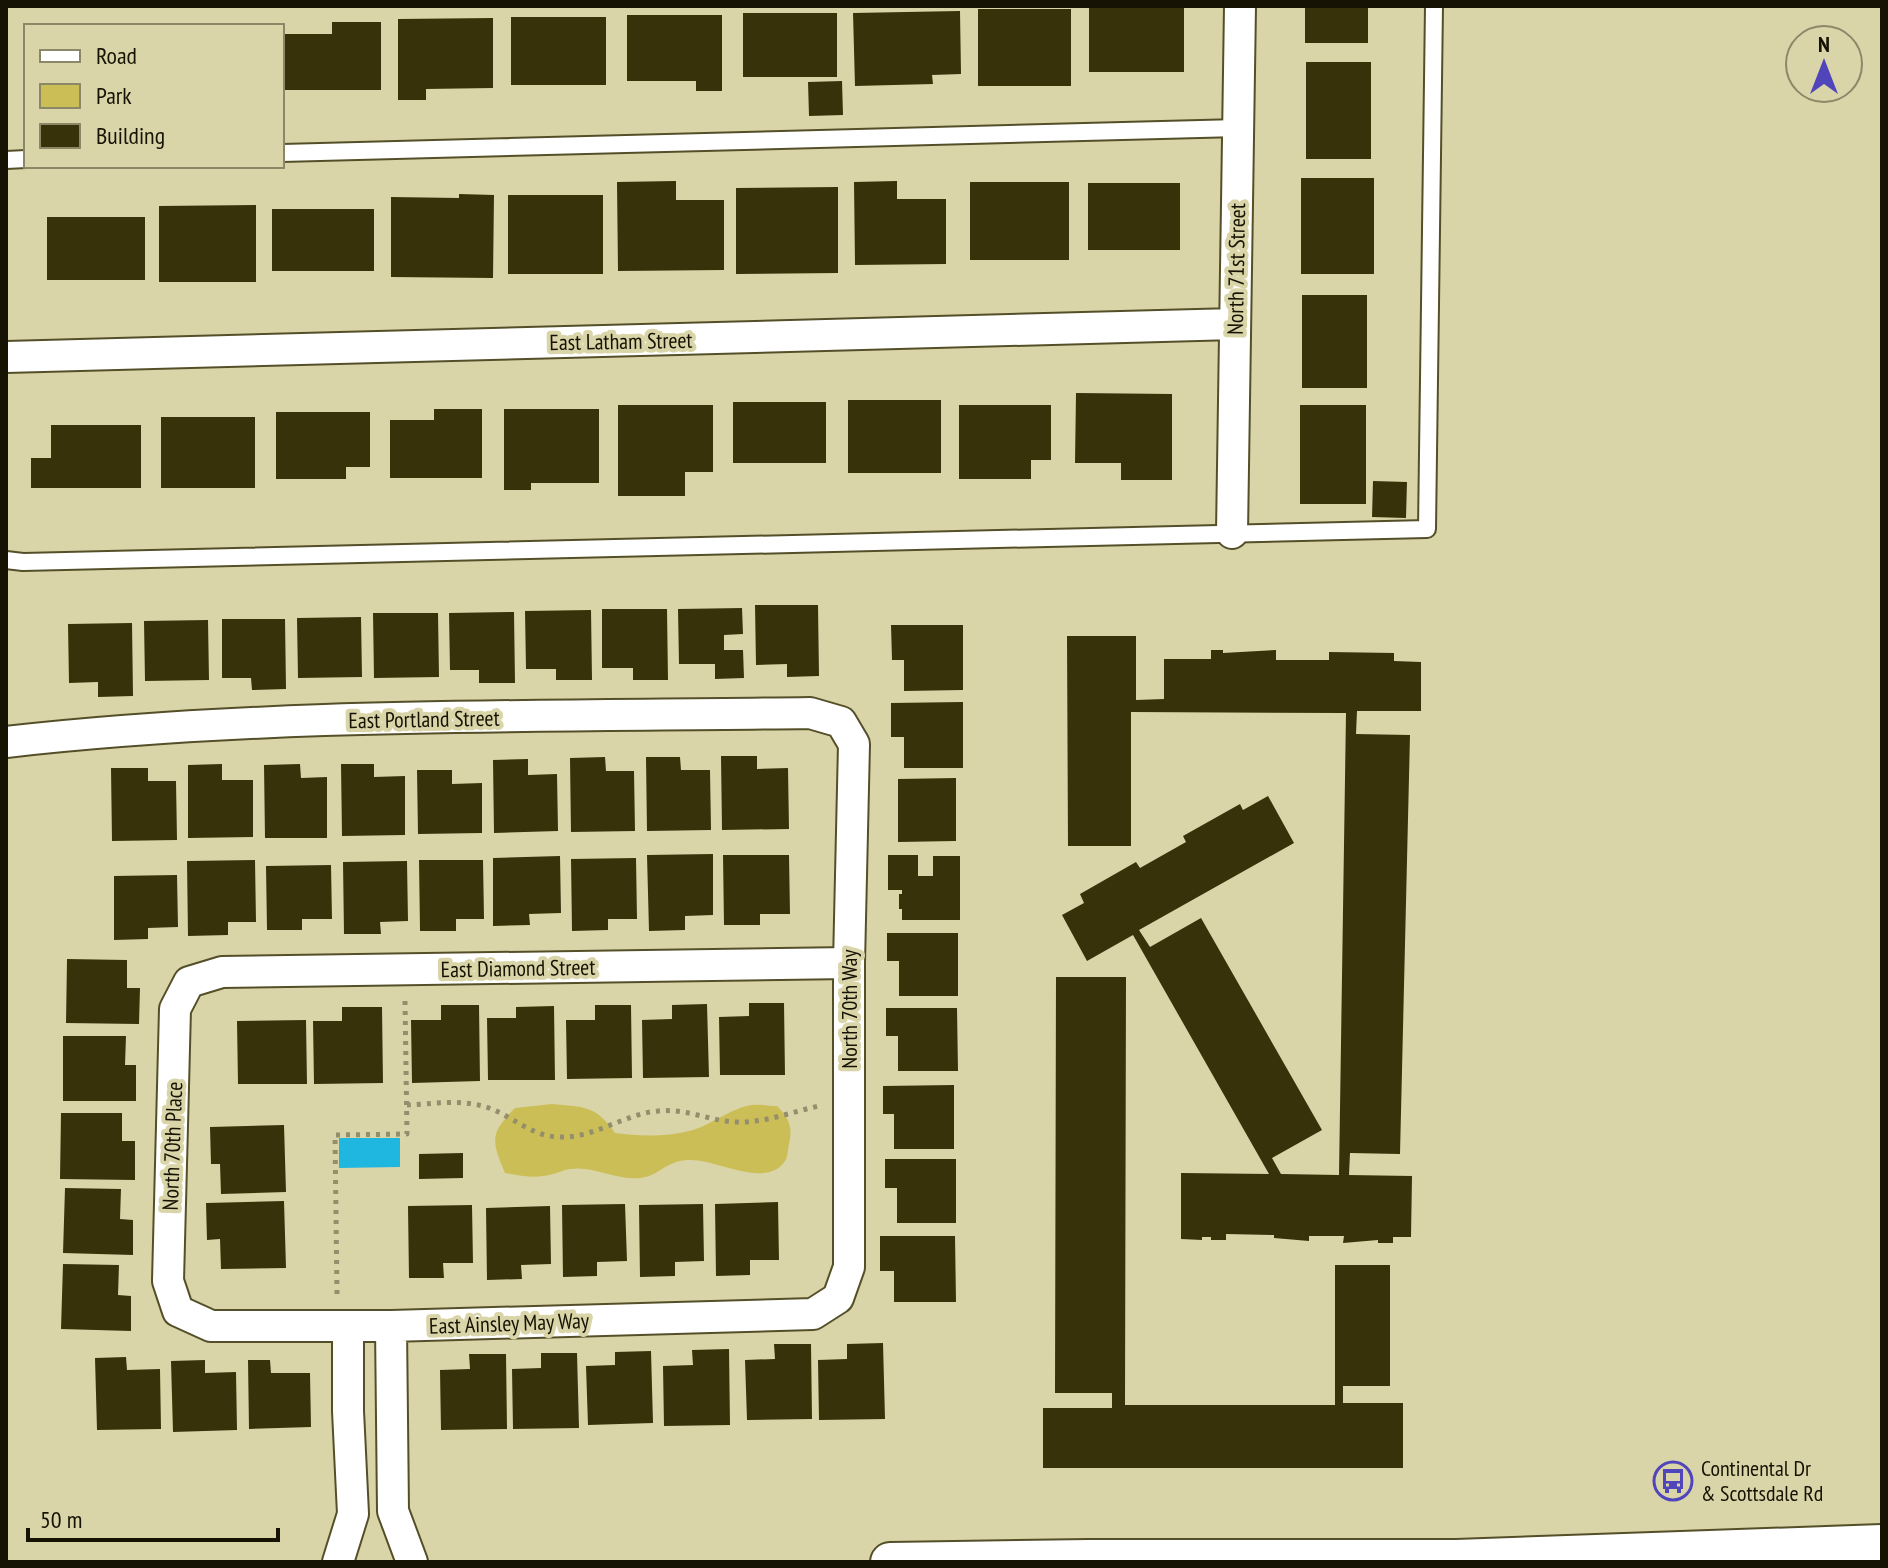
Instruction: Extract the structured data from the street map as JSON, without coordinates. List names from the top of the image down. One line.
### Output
{"streets":{"street":["North 71st Street","East Latham Street","East Portland Street","East Diamond Street","North 70th Way","North 70th Place","East Ainsley May Way"]},"crossings":[["North 71st Street","East Latham Street"],["East Portland Street","North 70th Way"],["East Diamond Street","North 70th Way"],["East Diamond Street","North 70th Place"],["North 70th Way","East Ainsley May Way"],["North 70th Place","East Ainsley May Way"]],"places":{"bus stop":["Continental Dr & Scottsdale Rd"]},"legend":["Road","Park","Building"],"scale_bar":"50 m","north":"top"}
